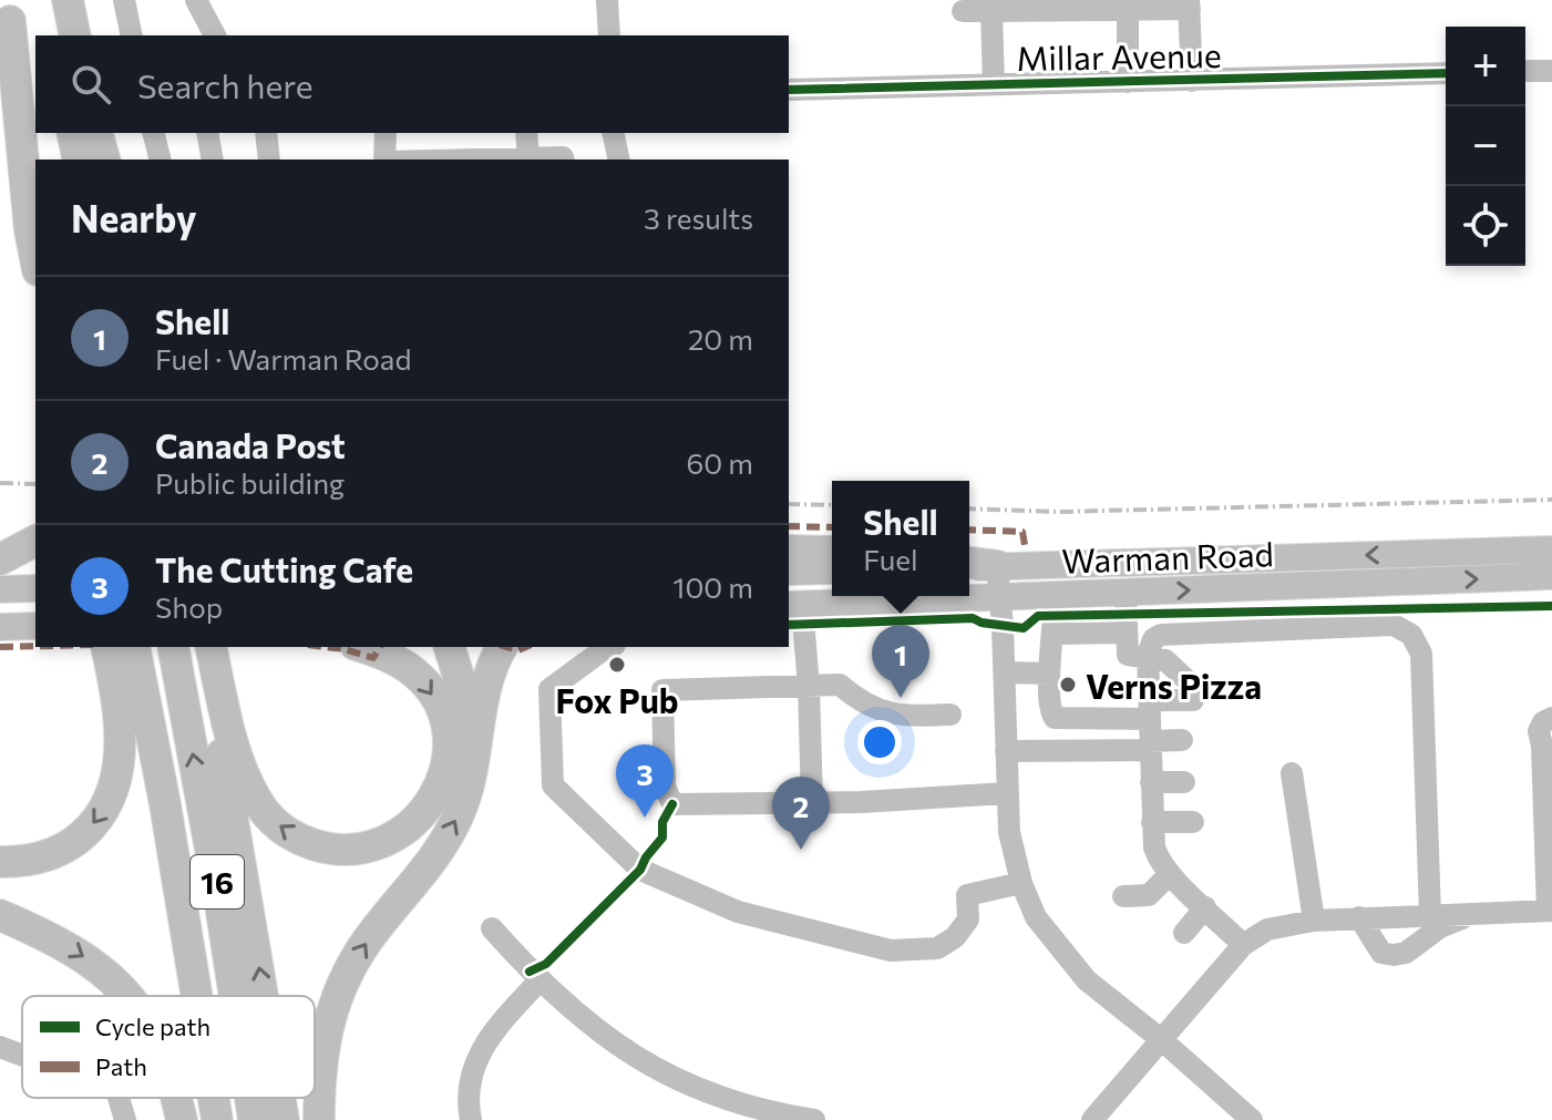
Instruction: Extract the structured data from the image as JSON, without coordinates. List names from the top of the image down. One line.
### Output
{"streets":{"highway":["16"],"main road":["Warman Road"],"street":["Millar Avenue"]},"places":["Fox Pub","Verns Pizza"],"legend":["Cycle path","Path"],"page":{"map_buttons":["+","−"],"search":"Search here","heading":["Nearby","3 results"],"list":[{"mark":"1","name":"Shell","note":"Fuel · Warman Road","value":"20 m"},{"mark":"2","name":"Canada Post","note":"Public building","value":"60 m"},{"mark":"3","name":"The Cutting Cafe","note":"Shop","value":"100 m"}],"popup":["Shell","Fuel"],"pins":["1","3","2"]}}
